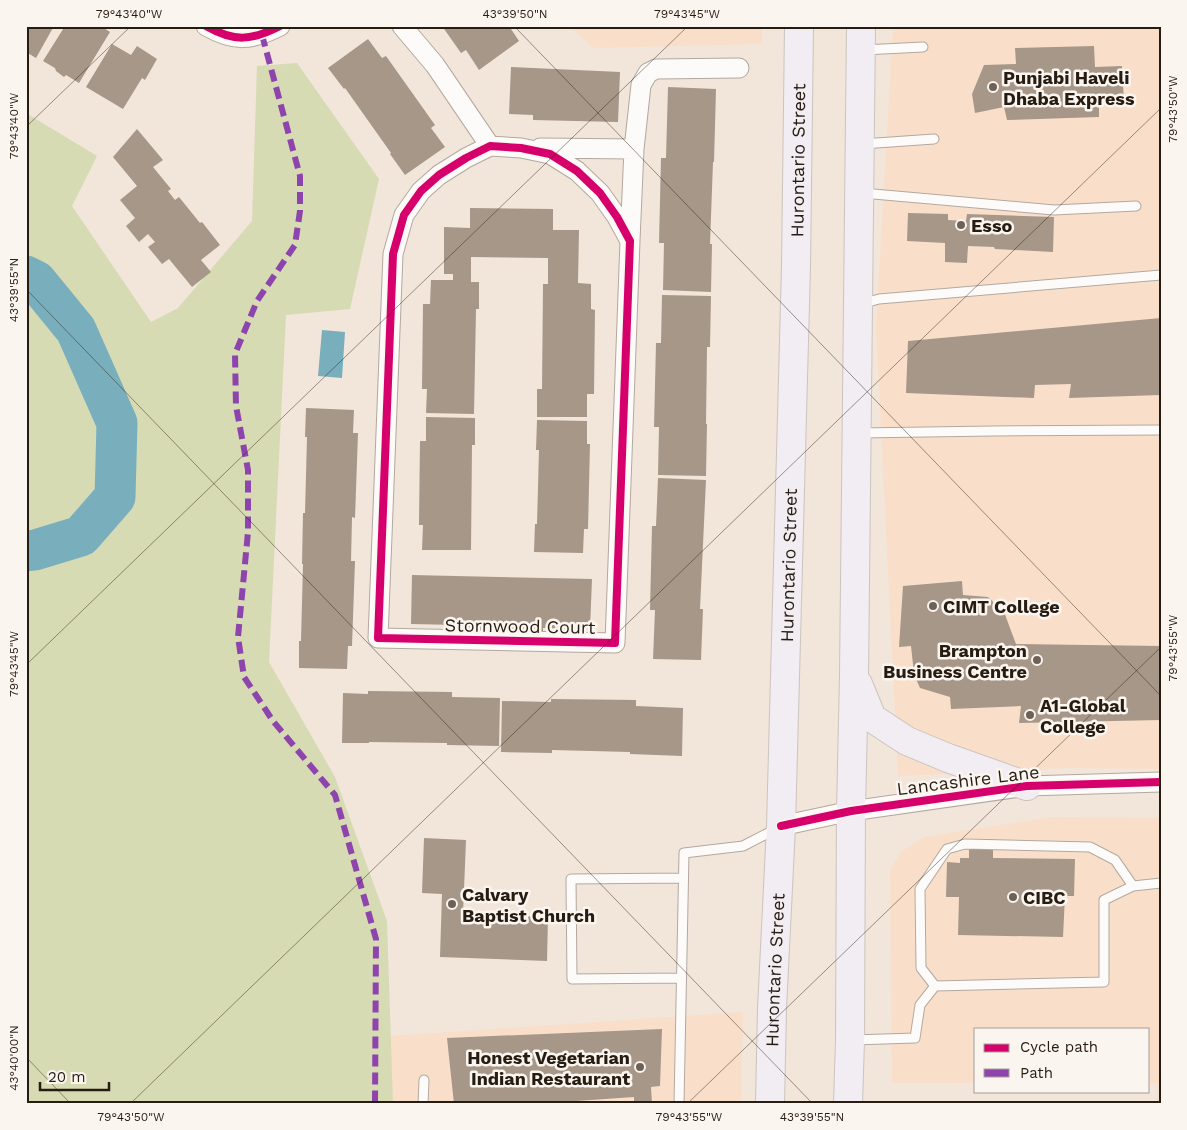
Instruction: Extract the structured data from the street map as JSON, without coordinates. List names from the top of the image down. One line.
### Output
{"streets":{"main road":["Hurontario Street"],"street":["Stornwood Court","Lancashire Lane"]},"crossings":[["Hurontario Street","Lancashire Lane"]],"places":["Punjabi Haveli Dhaba Express","Esso","CIMT College","Brampton Business Centre","A1-Global College","CIBC","Calvary Baptist Church","Honest Vegetarian Indian Restaurant"],"legend":["Cycle path","Path"],"scale_bar":"20 m","coordinates":["79°43'40\"W","43°39'50\"N","79°43'45\"W","79°43'50\"W","43°39'55\"N","79°43'55\"W","43°40'00\"N"]}
